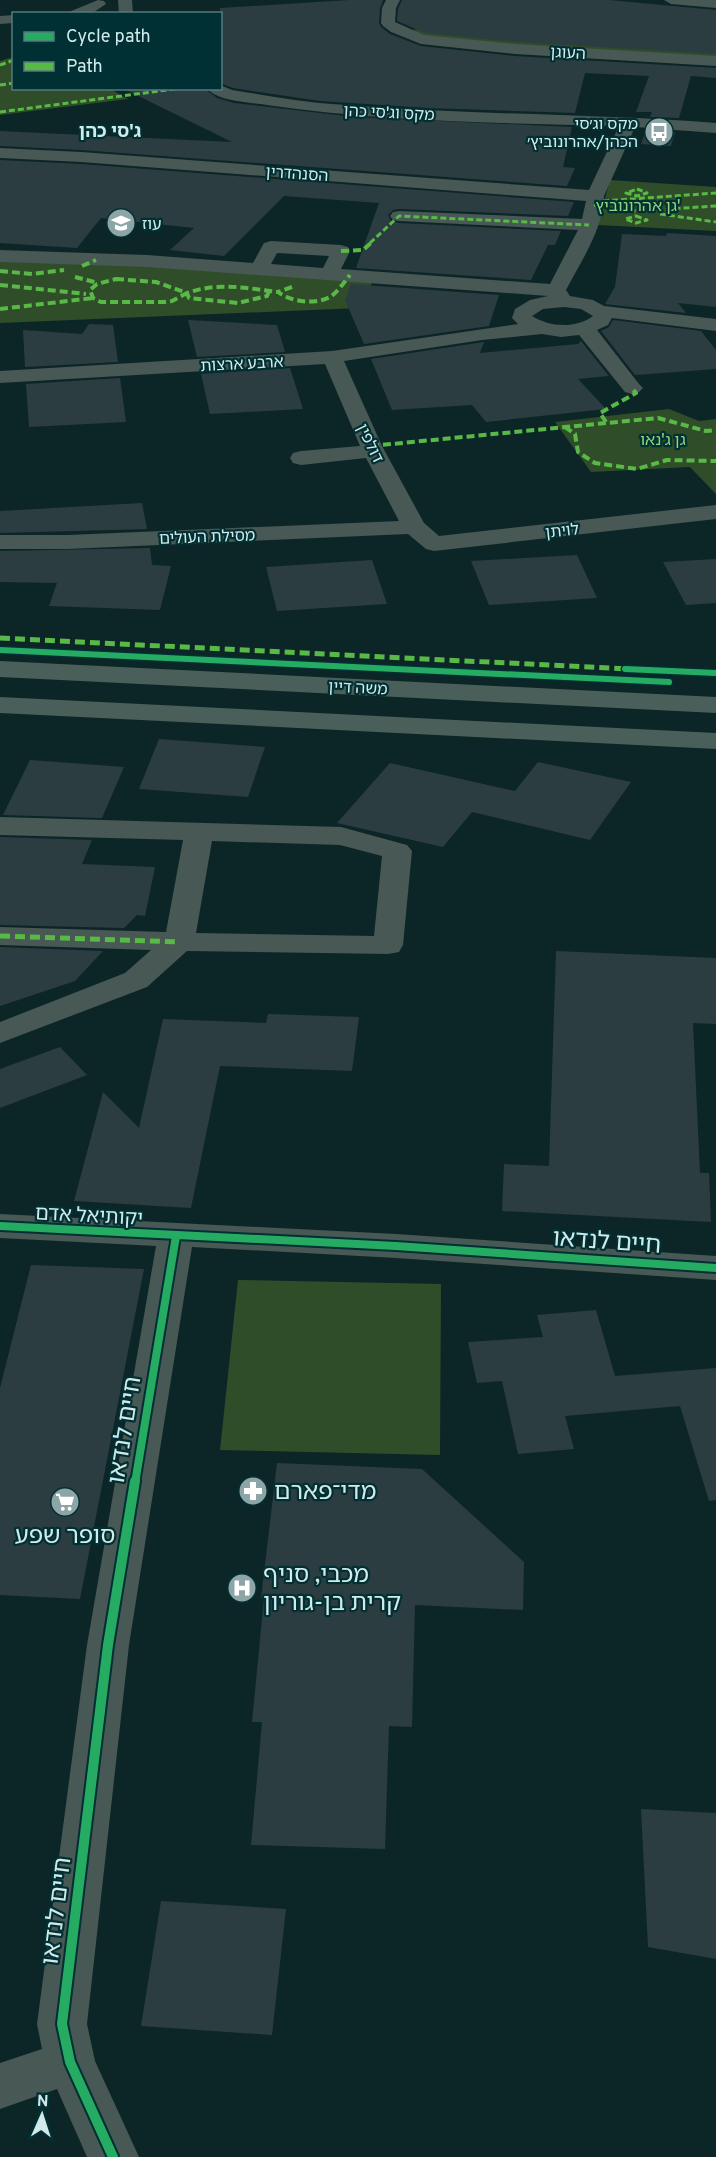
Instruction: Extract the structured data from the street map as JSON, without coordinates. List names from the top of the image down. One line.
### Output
{"streets":{"main road":["משה דיין"],"street":["העוגן","מקס וג'סי כהן","הסנהדרין","ארבע ארצות","דולפין","לויתן","מסילת העולים","יקותיאל אדם","חיים לנדאו"]},"crossings":[["ארבע ארצות","דולפין"],["דולפין","לויתן"],["דולפין","מסילת העולים"],["לויתן","מסילת העולים"],["יקותיאל אדם","חיים לנדאו"]],"districts":["ג'סי כהן"],"parks":["גן אהרונוביץ'","גן ג'נאו"],"places":{"bus stop":["מקס וג׳סי הכהן/אהרונוביץ׳"],"school or university":["עוז"],"pharmacy":["מדי־פארם"],"supermarket":["סופר שפע"],"hospital":["מכבי, סניף קרית בן-גוריון"]},"legend":["Cycle path","Path"],"north":"top"}
